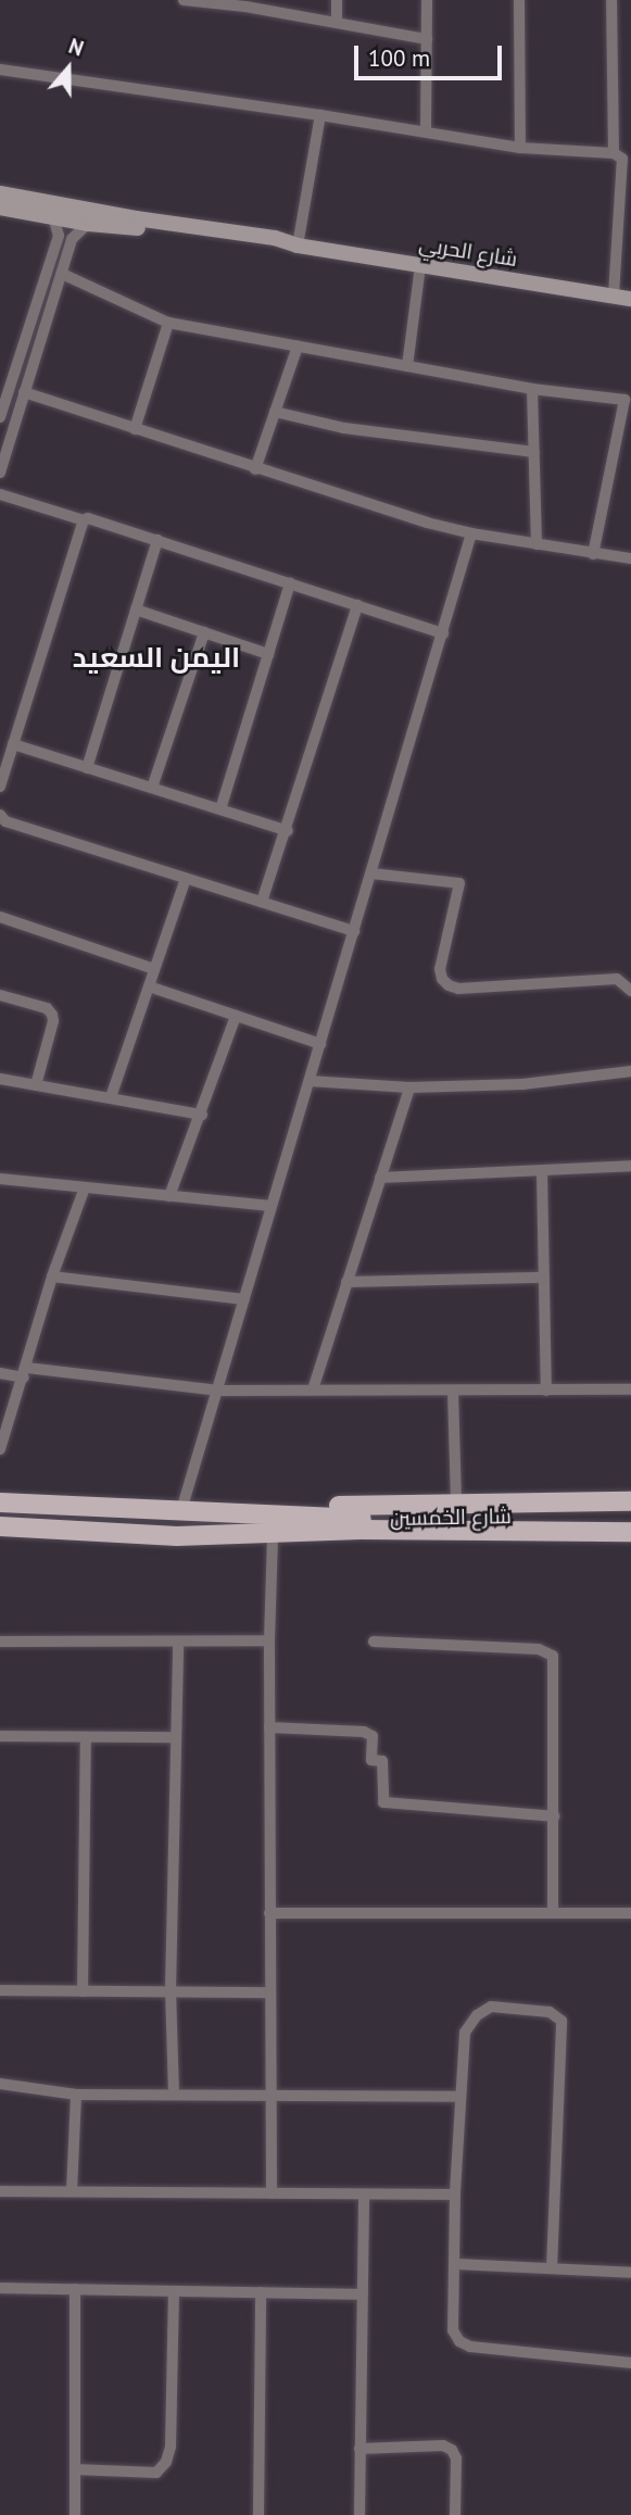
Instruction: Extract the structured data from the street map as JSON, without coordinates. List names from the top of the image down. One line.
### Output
{"streets":{"main road":["شارع الخمسين"],"street":["شارع الحربي"]},"districts":["اليمن السعيد"],"scale_bar":"100 m","north":"top"}
